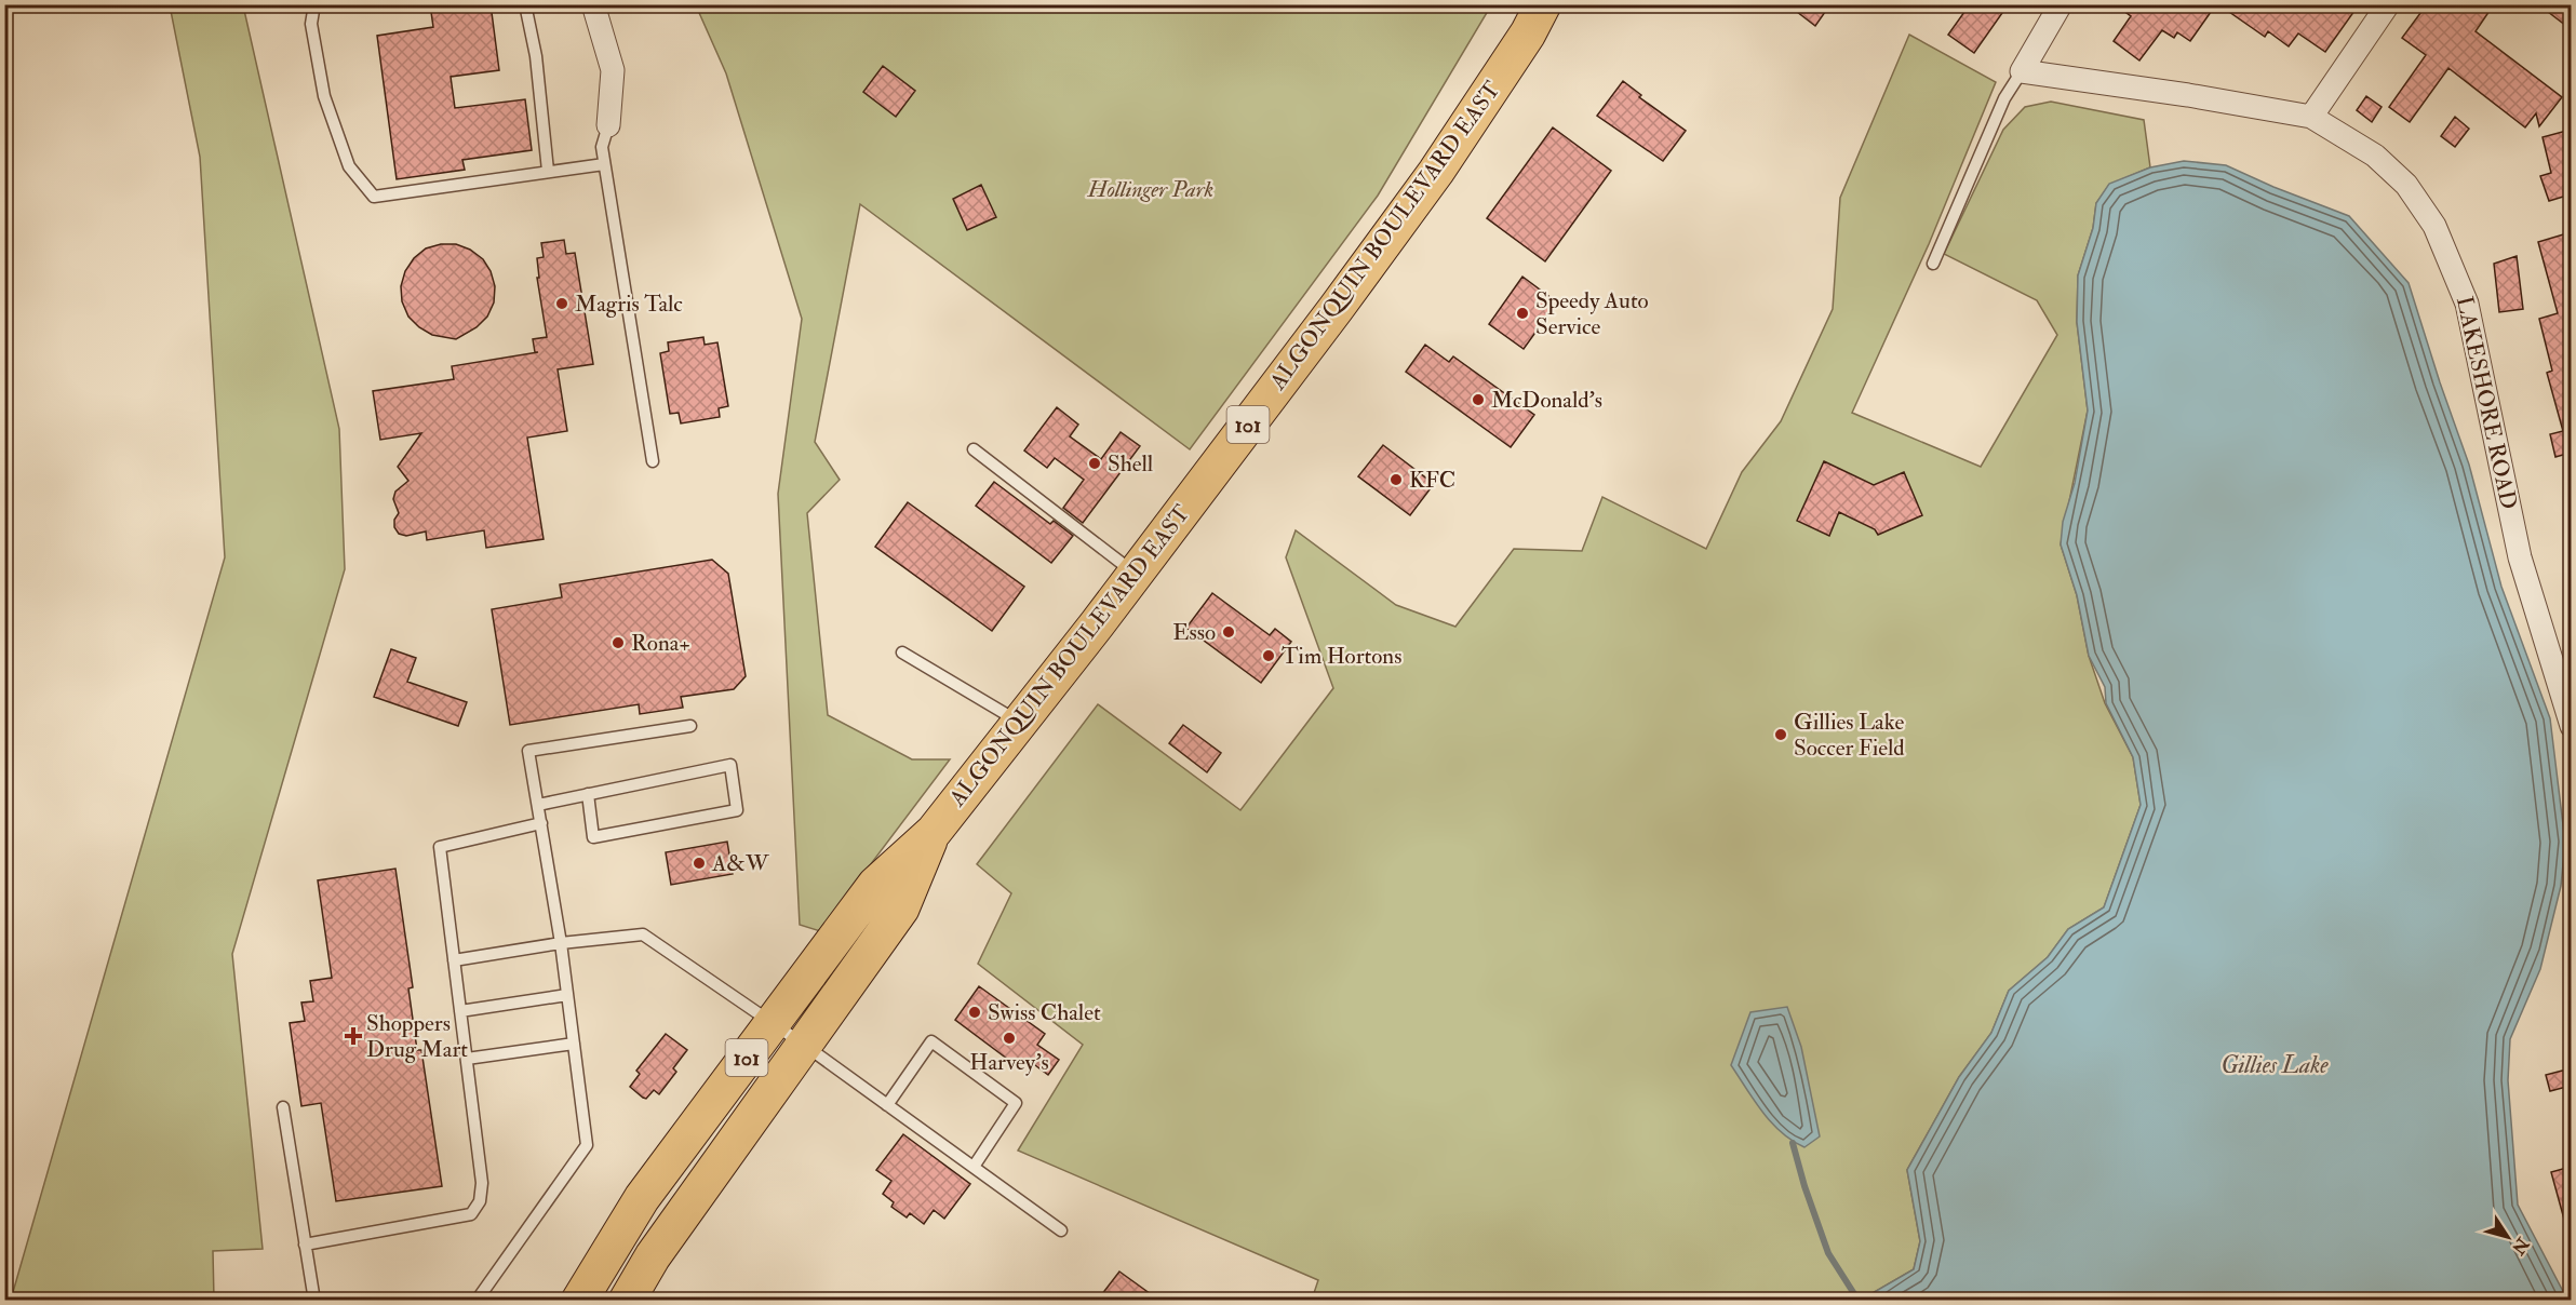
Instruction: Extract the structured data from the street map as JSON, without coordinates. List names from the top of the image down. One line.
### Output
{"streets":{"main road":["ALGONQUIN BOULEVARD EAST","101"],"street":["LAKESHORE ROAD"]},"water":["Gillies Lake"],"parks":["Hollinger Park"],"places":{"other":["Magris Talc","Speedy Auto Service","McDonald's","Shell","KFC","Esso","Rona+","Tim Hortons","Gillies Lake Soccer Field","A&W","Swiss Chalet","Harvey's"],"health":["Shoppers Drug Mart"]},"north":"bottom right"}
